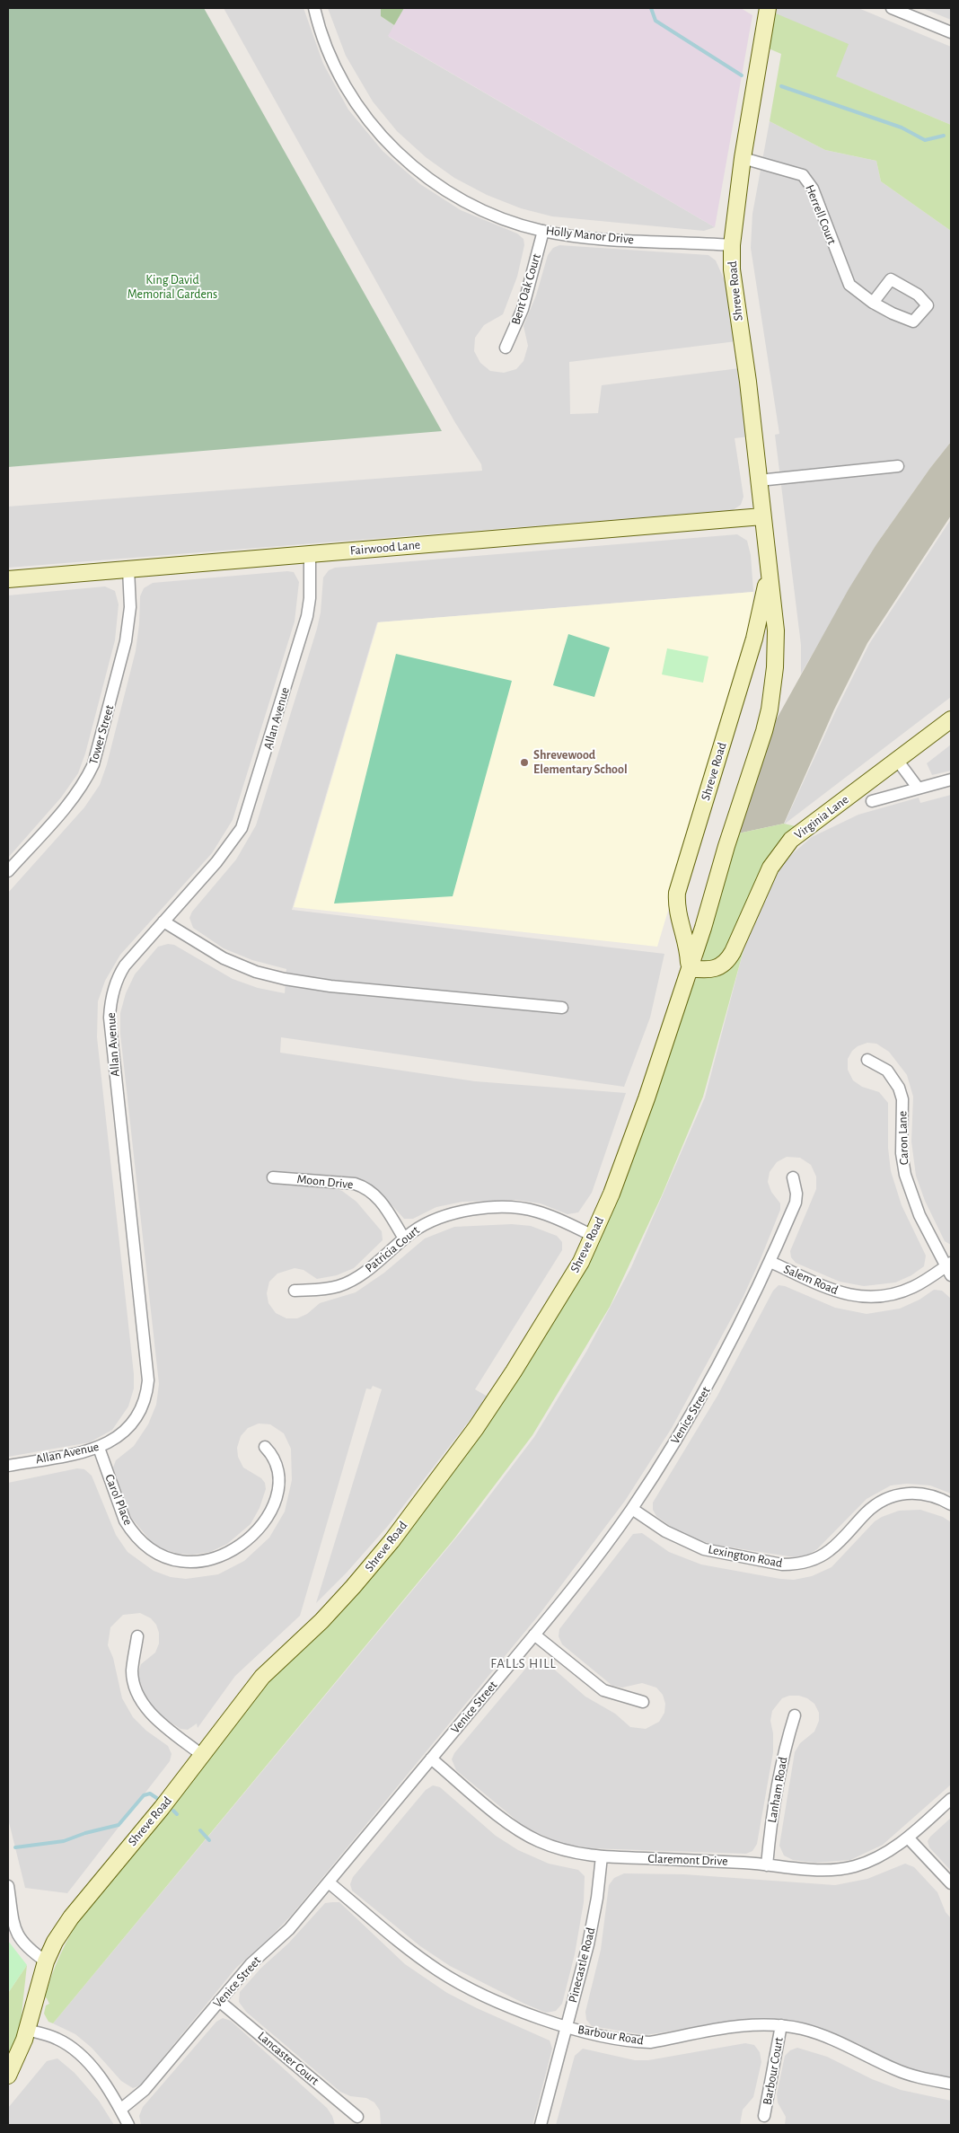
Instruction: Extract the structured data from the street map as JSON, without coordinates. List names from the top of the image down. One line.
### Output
{"streets":{"main road":["Shreve Road","Fairwood Lane","Virginia Lane"],"street":["Herrell Court","Holly Manor Drive","Bent Oak Court","Allan Avenue","Tower Street","Caron Lane","Moon Drive","Patricia Court","Salem Road","Venice Street","Carol Place","Lexington Road","Lanham Road","Claremont Drive","Pinecastle Road","Barbour Road","Lancaster Court","Barbour Court"]},"crossings":[["Herrell Court","Shreve Road"],["Holly Manor Drive","Bent Oak Court"],["Holly Manor Drive","Shreve Road"],["Shreve Road","Fairwood Lane"],["Shreve Road","Virginia Lane"],["Shreve Road","Patricia Court"],["Fairwood Lane","Allan Avenue"],["Fairwood Lane","Tower Street"],["Allan Avenue","Carol Place"],["Caron Lane","Salem Road"],["Moon Drive","Patricia Court"],["Salem Road","Venice Street"],["Venice Street","Lexington Road"],["Venice Street","Claremont Drive"],["Venice Street","Barbour Road"],["Venice Street","Lancaster Court"],["Lanham Road","Claremont Drive"],["Claremont Drive","Pinecastle Road"],["Pinecastle Road","Barbour Road"],["Barbour Road","Barbour Court"]],"districts":["FALLS HILL"],"parks":["King David Memorial Gardens"],"places":["Shrevewood Elementary School"]}
